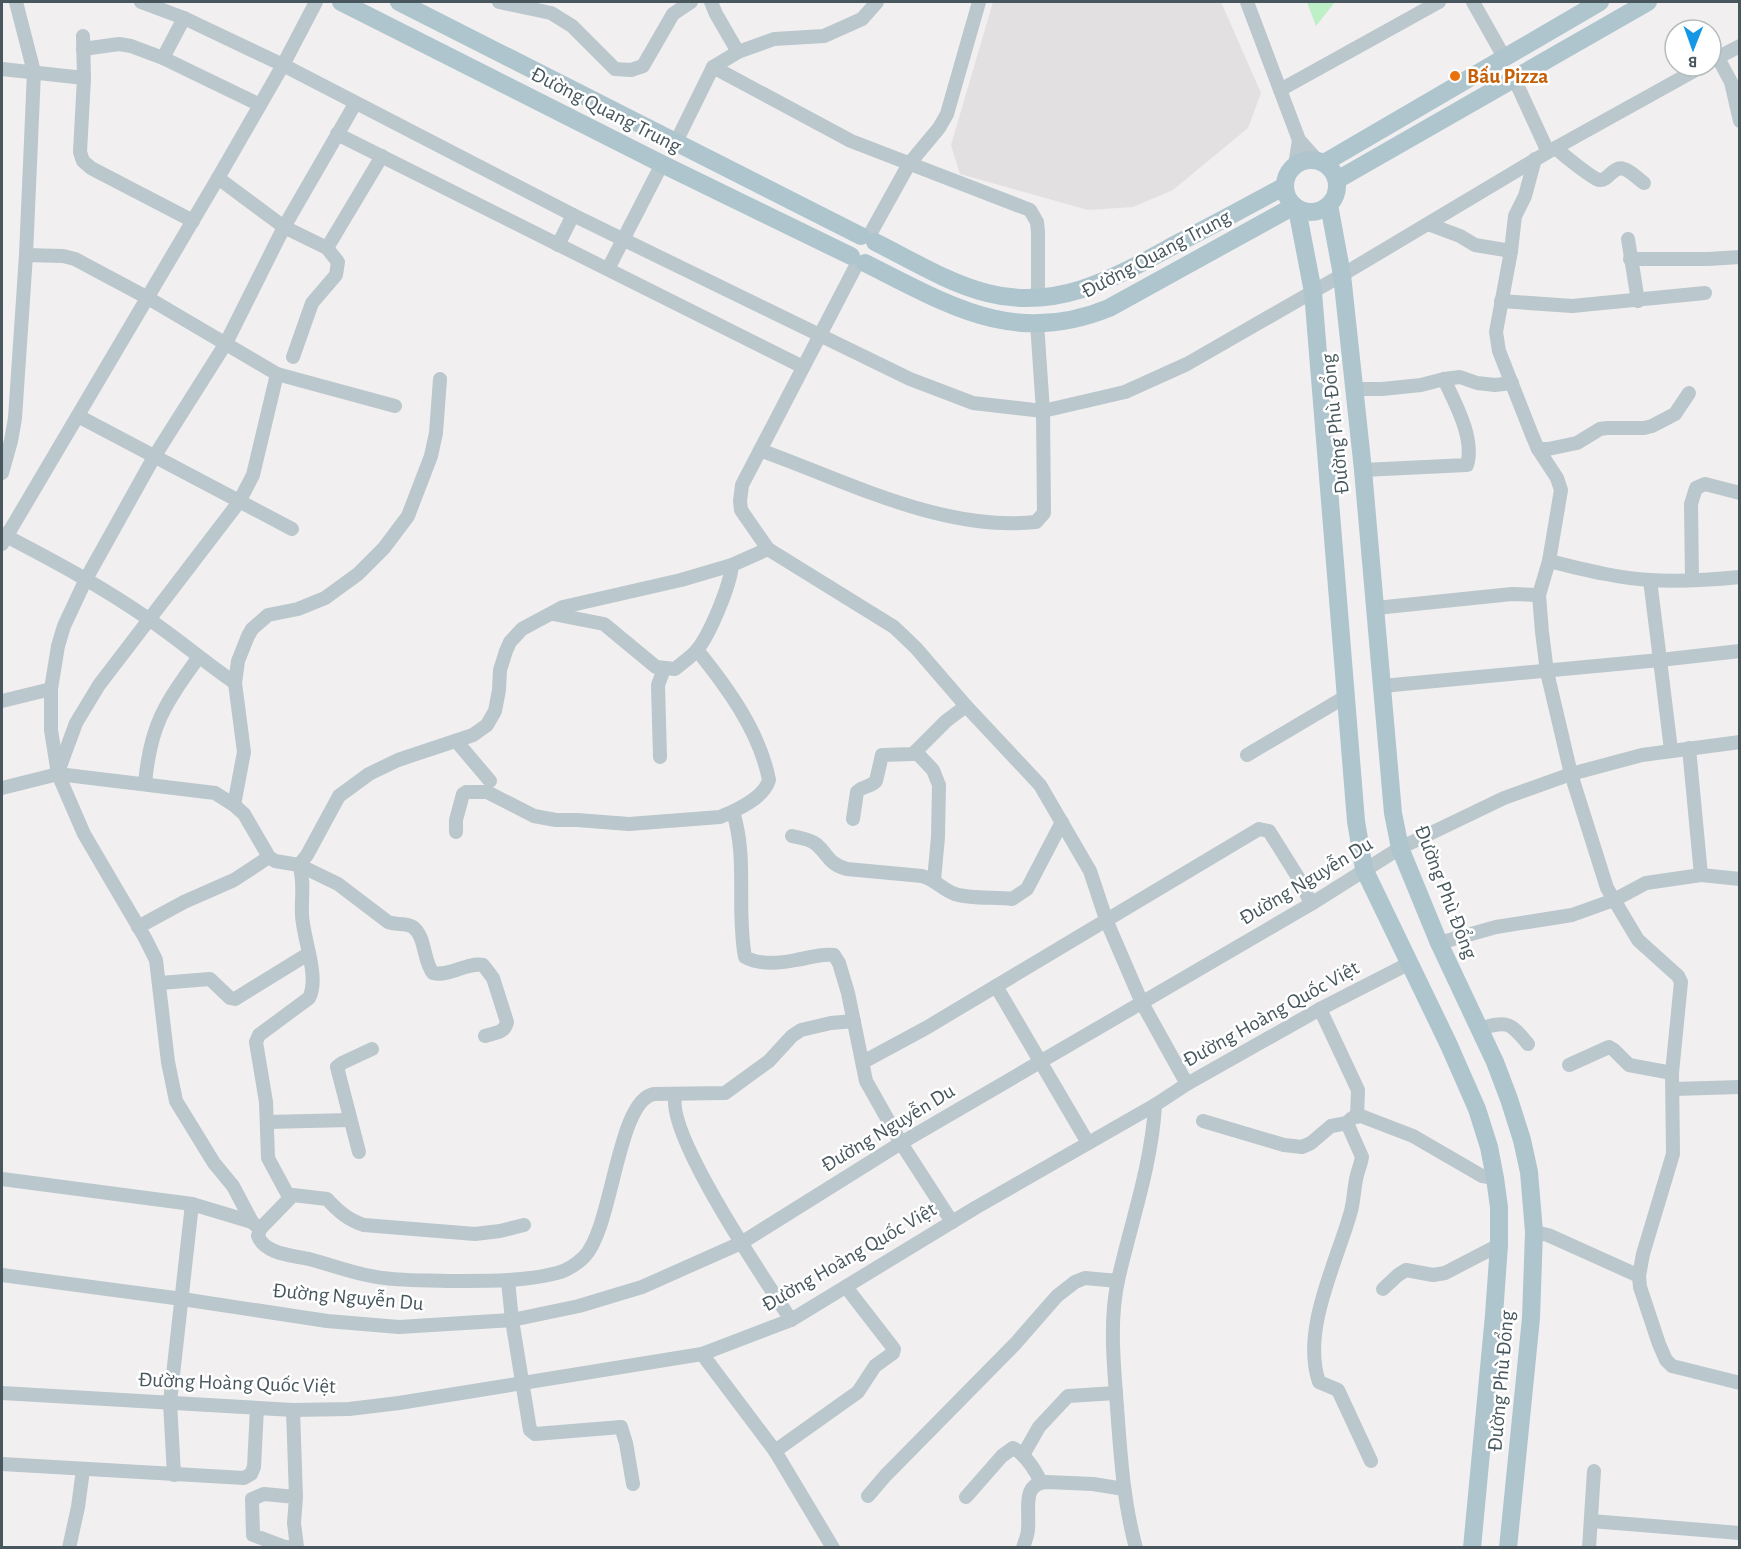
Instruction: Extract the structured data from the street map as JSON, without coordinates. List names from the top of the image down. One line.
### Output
{"streets":{"main road":["Đường Quang Trung","Đường Phù Đổng"],"street":["Đường Nguyễn Du","Đường Hoàng Quốc Việt"]},"crossings":[["Đường Quang Trung","Đường Phù Đổng"],["Đường Phù Đổng","Đường Nguyễn Du"],["Đường Phù Đổng","Đường Hoàng Quốc Việt"]],"places":["Bấu Pizza"],"north":"bottom"}
